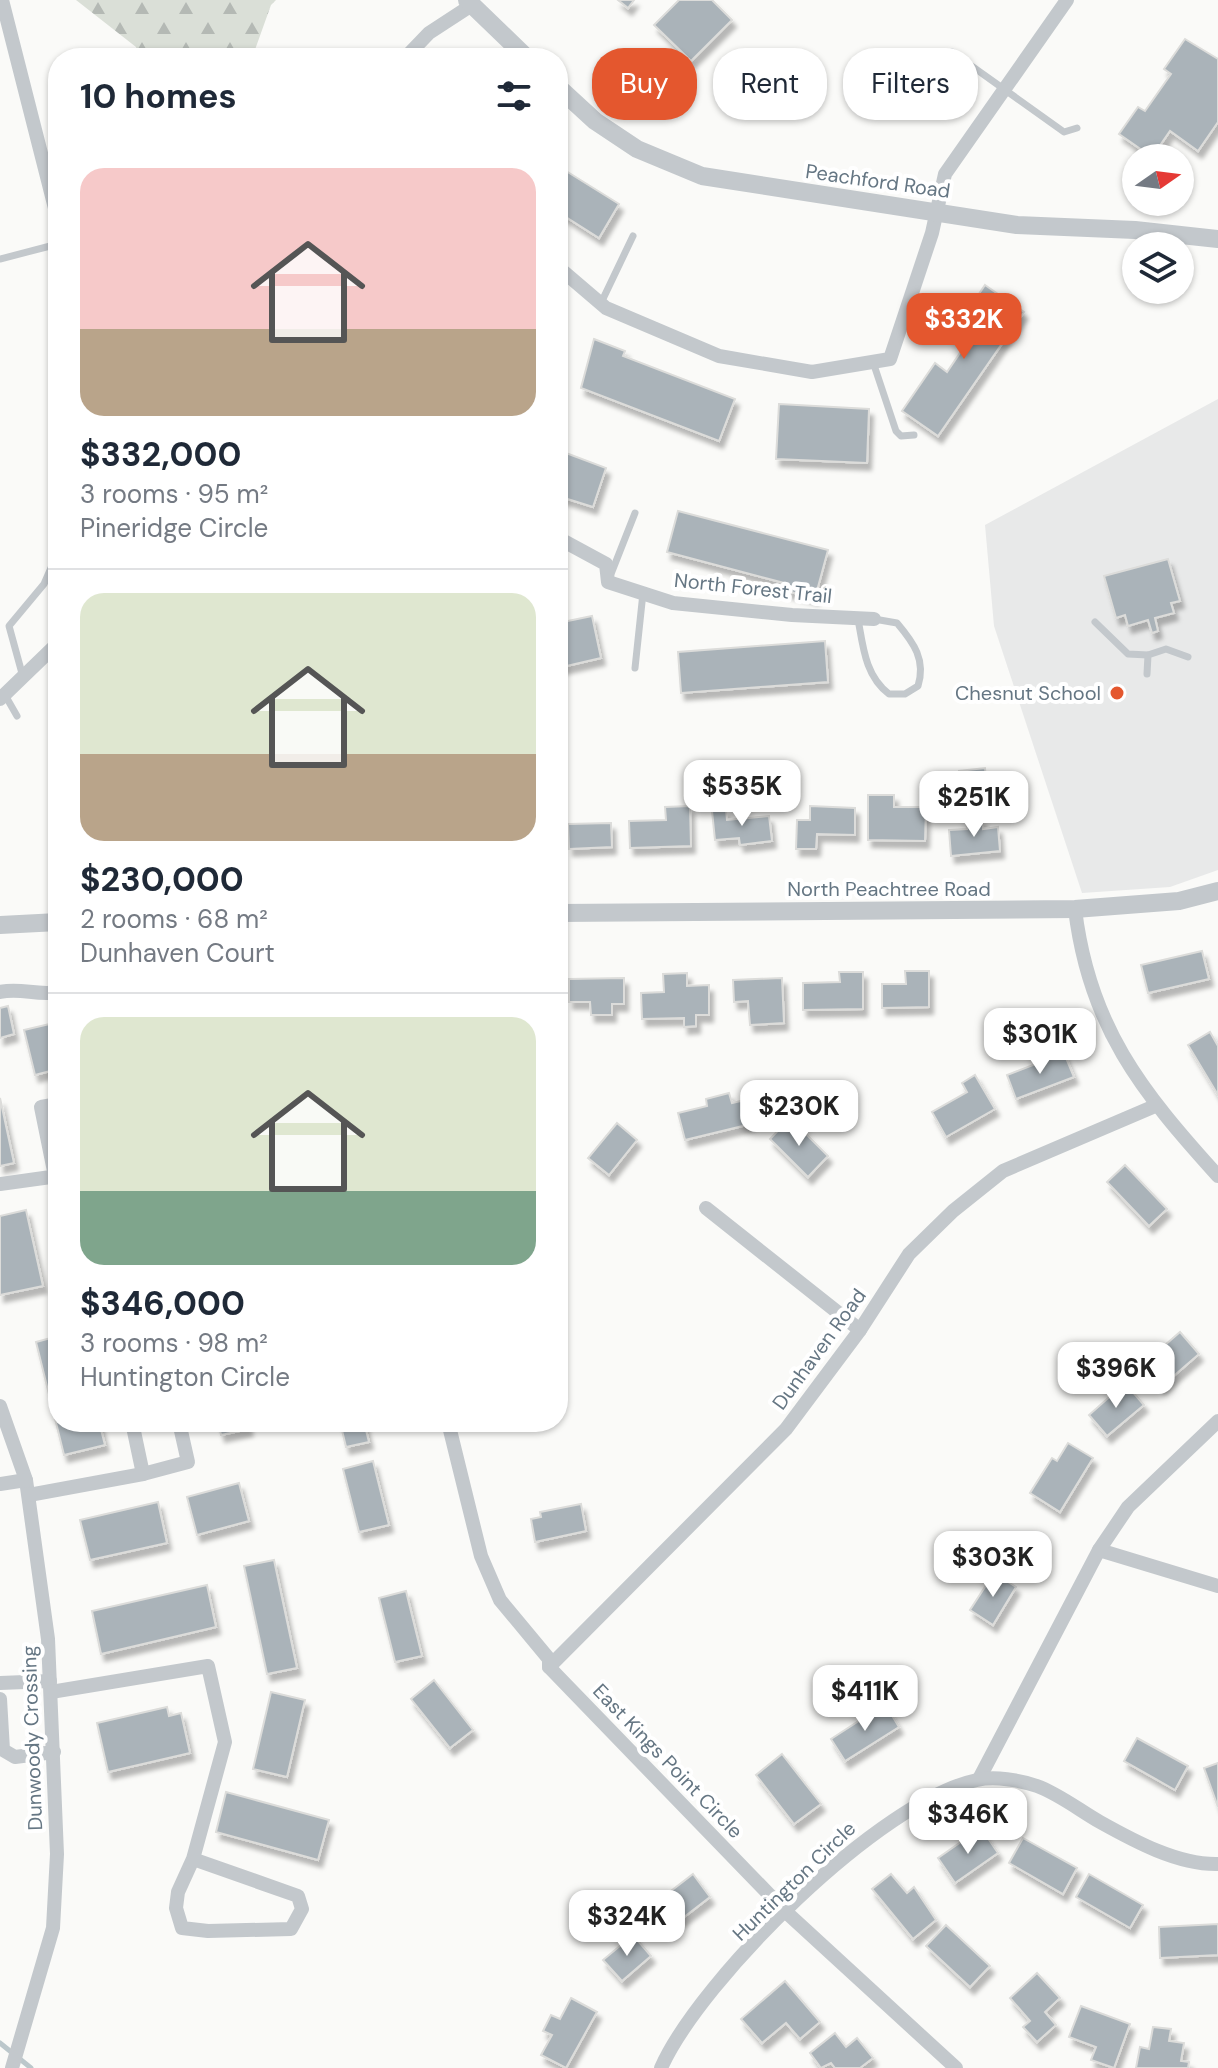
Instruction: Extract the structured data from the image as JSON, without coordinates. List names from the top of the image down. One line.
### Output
{"streets":{"street":["Peachford Road","North Forest Trail","North Peachtree Road","Dunhaven Road","Dunwoody Crossing","East Kings Point Circle","Huntington Circle"]},"crossings":[["Dunhaven Road","East Kings Point Circle"],["East Kings Point Circle","Huntington Circle"]],"places":["Chesnut School"],"north":"right","page":{"chip":["Buy","Rent","Filters"],"heading":"10 homes","list":[{"name":"$332,000","note":"3 rooms · 95 m² · Pineridge Circle"},{"name":"$230,000","note":"2 rooms · 68 m² · Dunhaven Court"},{"name":"$346,000","note":"3 rooms · 98 m² · Huntington Circle"}],"price":["$332K","$535K","$251K","$301K","$230K","$396K","$303K","$411K","$346K","$324K"]}}
